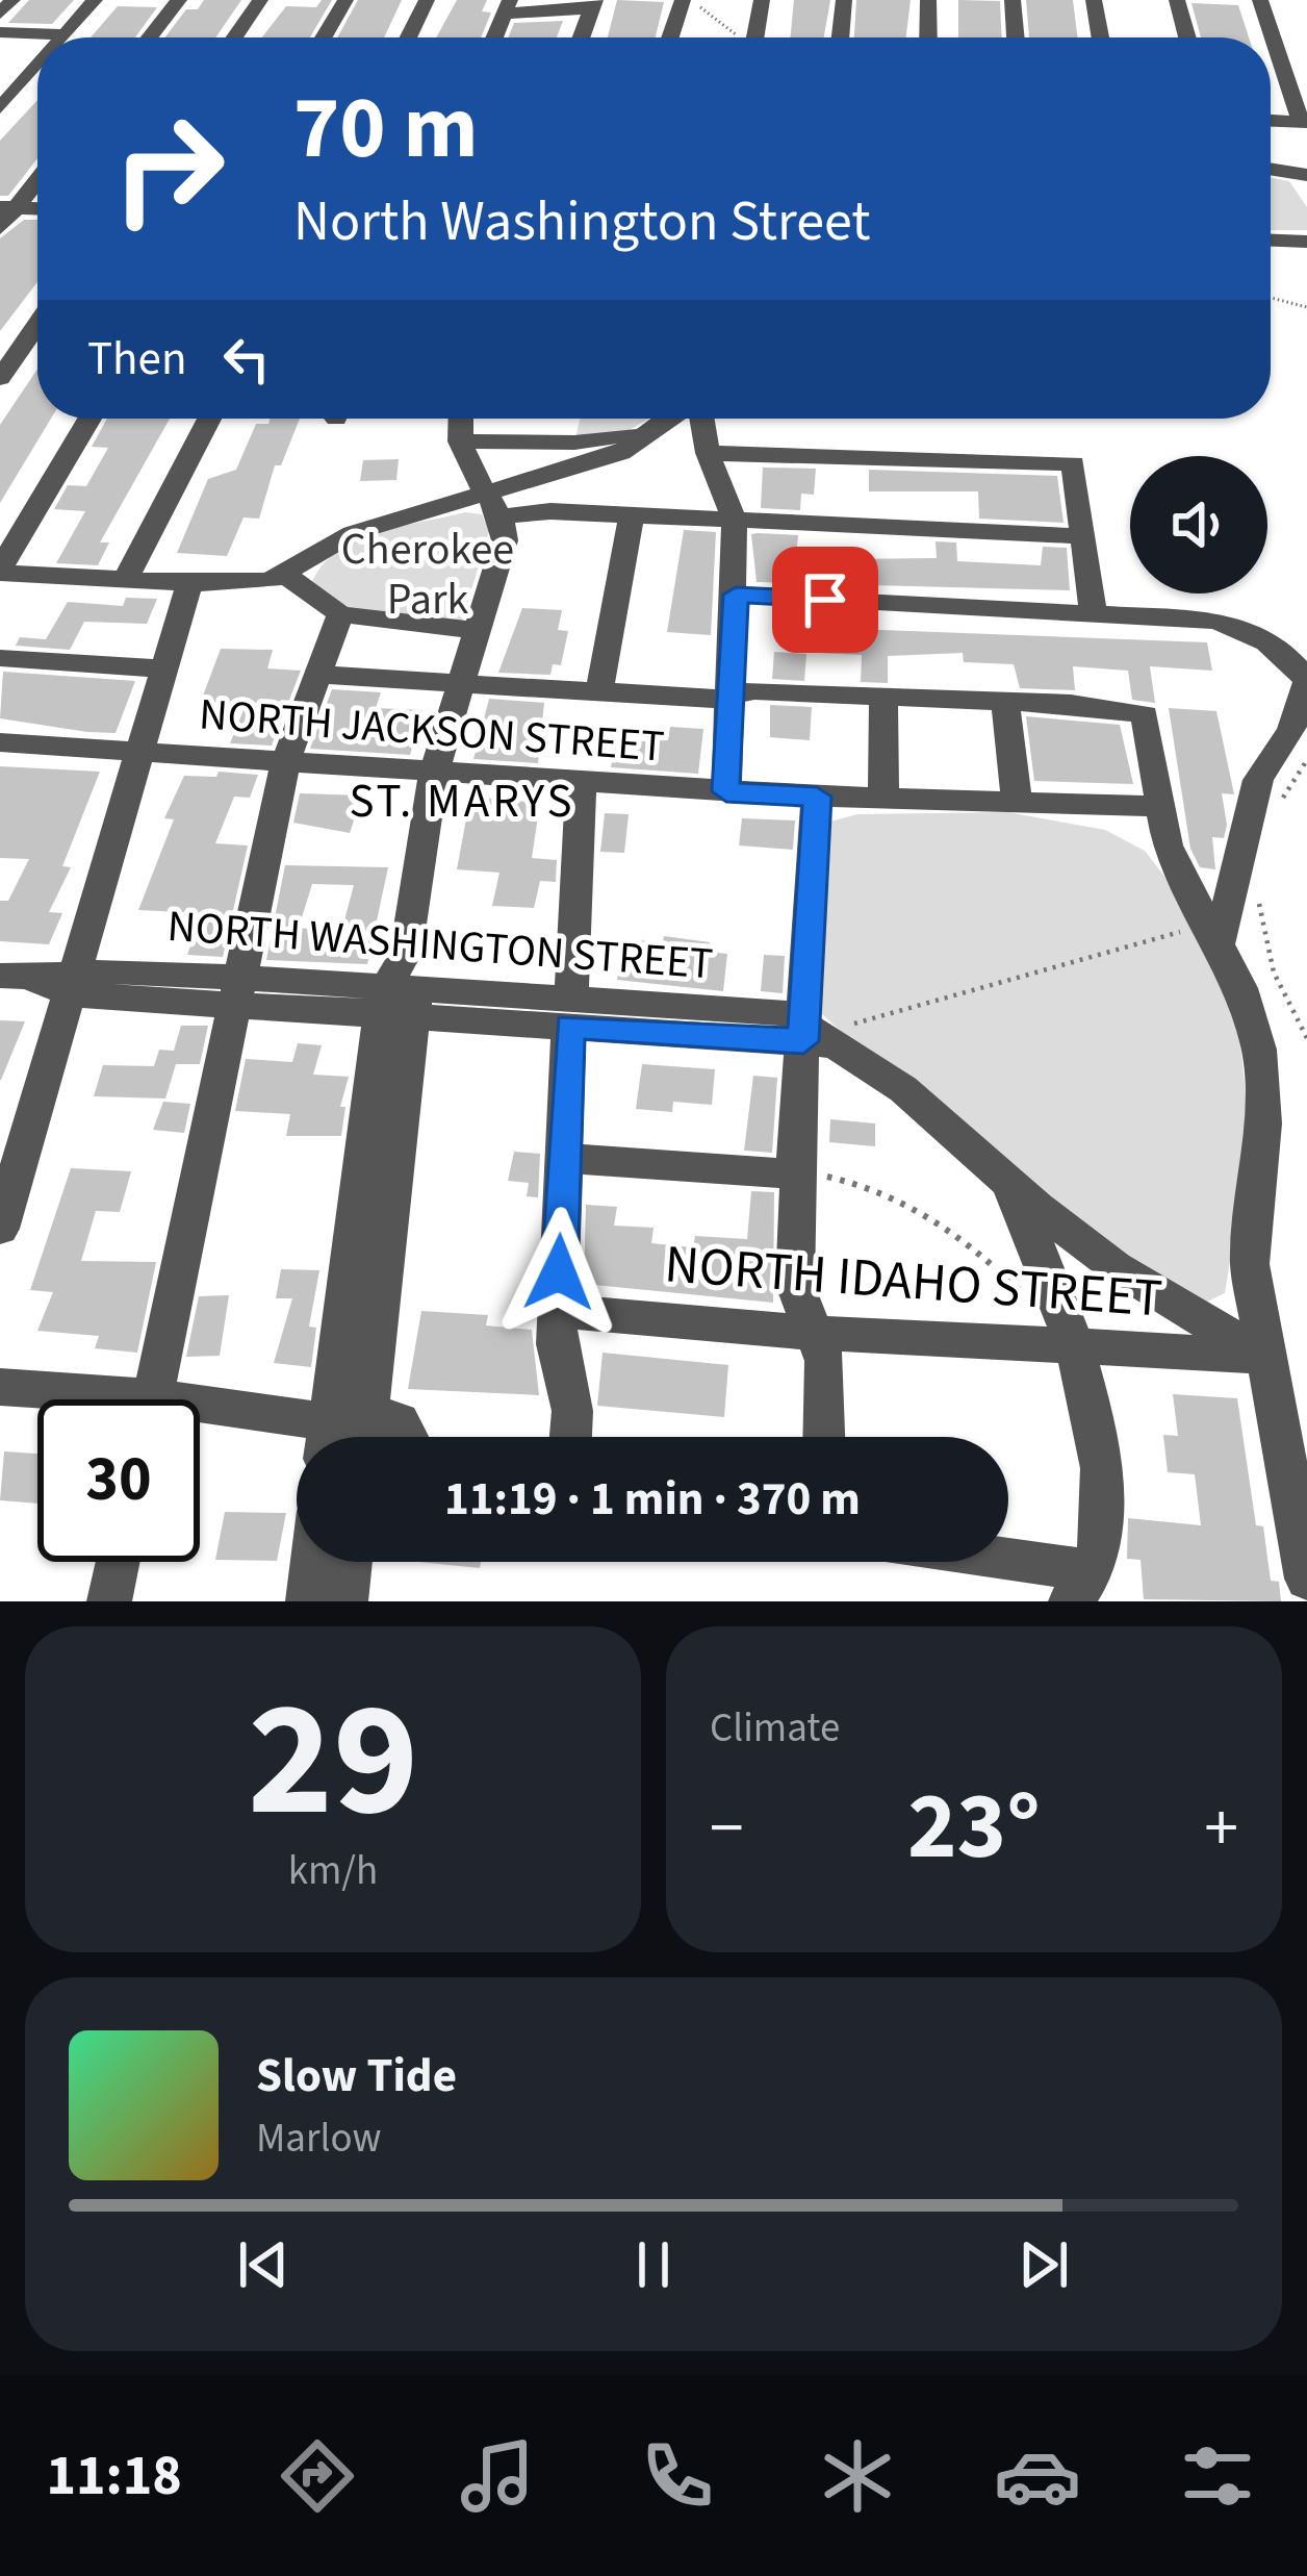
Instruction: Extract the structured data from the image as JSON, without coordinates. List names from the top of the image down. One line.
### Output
{"streets":{"street":["NORTH JACKSON STREET","NORTH WASHINGTON STREET","NORTH IDAHO STREET"]},"crossings":[["NORTH WASHINGTON STREET","NORTH IDAHO STREET"]],"districts":["ST. MARYS"],"parks":["Cherokee Park"],"page":{"turn":["70 m","North Washington Street"],"then":"Then","limit":"30","trip":"11:19 · 1 min · 370 m","tile":[["29","km/h"],"Climate"],"heat":["−","23°","+"],"song":["Slow Tide","Marlow"],"tabs":"11:18"}}
